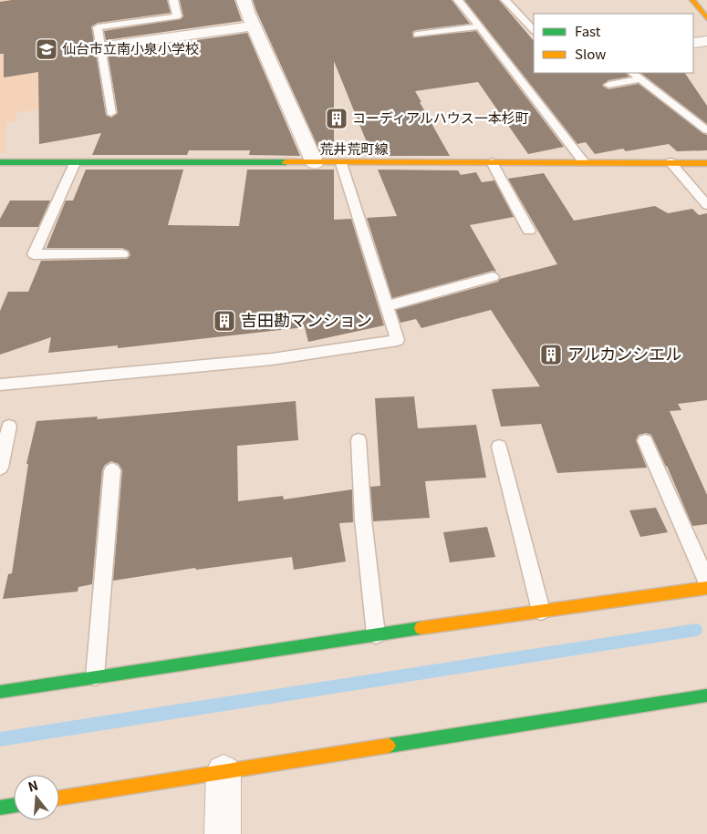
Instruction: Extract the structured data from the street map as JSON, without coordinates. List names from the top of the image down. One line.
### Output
{"streets":{"street":["荒井荒町線"]},"places":{"school or university":["仙台市立南小泉小学校"],"building":["コーディアルハウス一本杉町","吉田勘マンション","アルカンシエル"]},"legend":["Fast","Slow"],"north":"top"}
